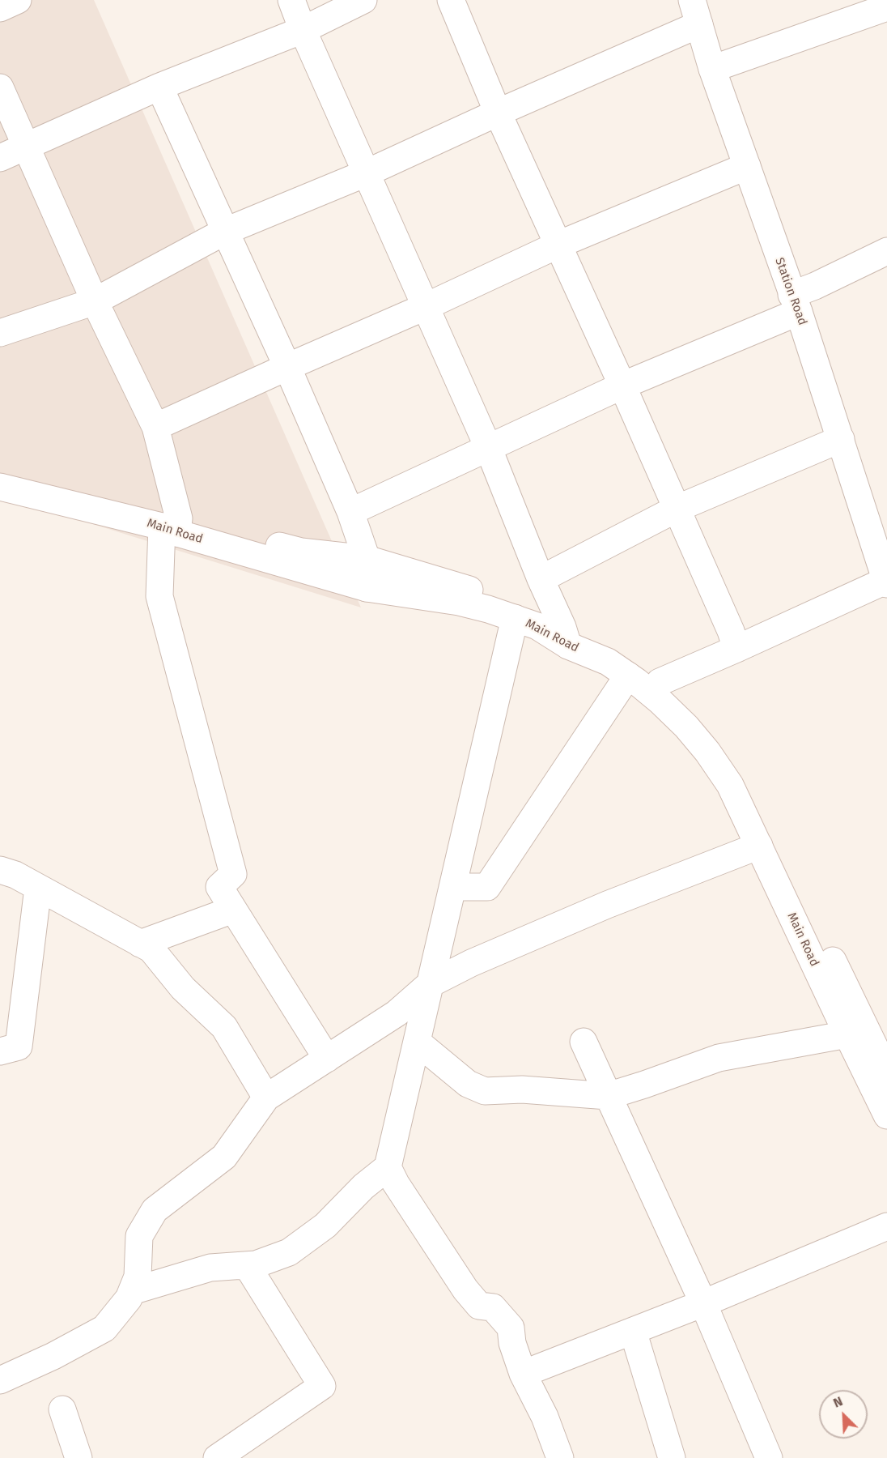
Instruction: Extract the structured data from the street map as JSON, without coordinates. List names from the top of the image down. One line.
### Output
{"streets":{"street":["Station Road","Main Road"]},"north":"top left"}
